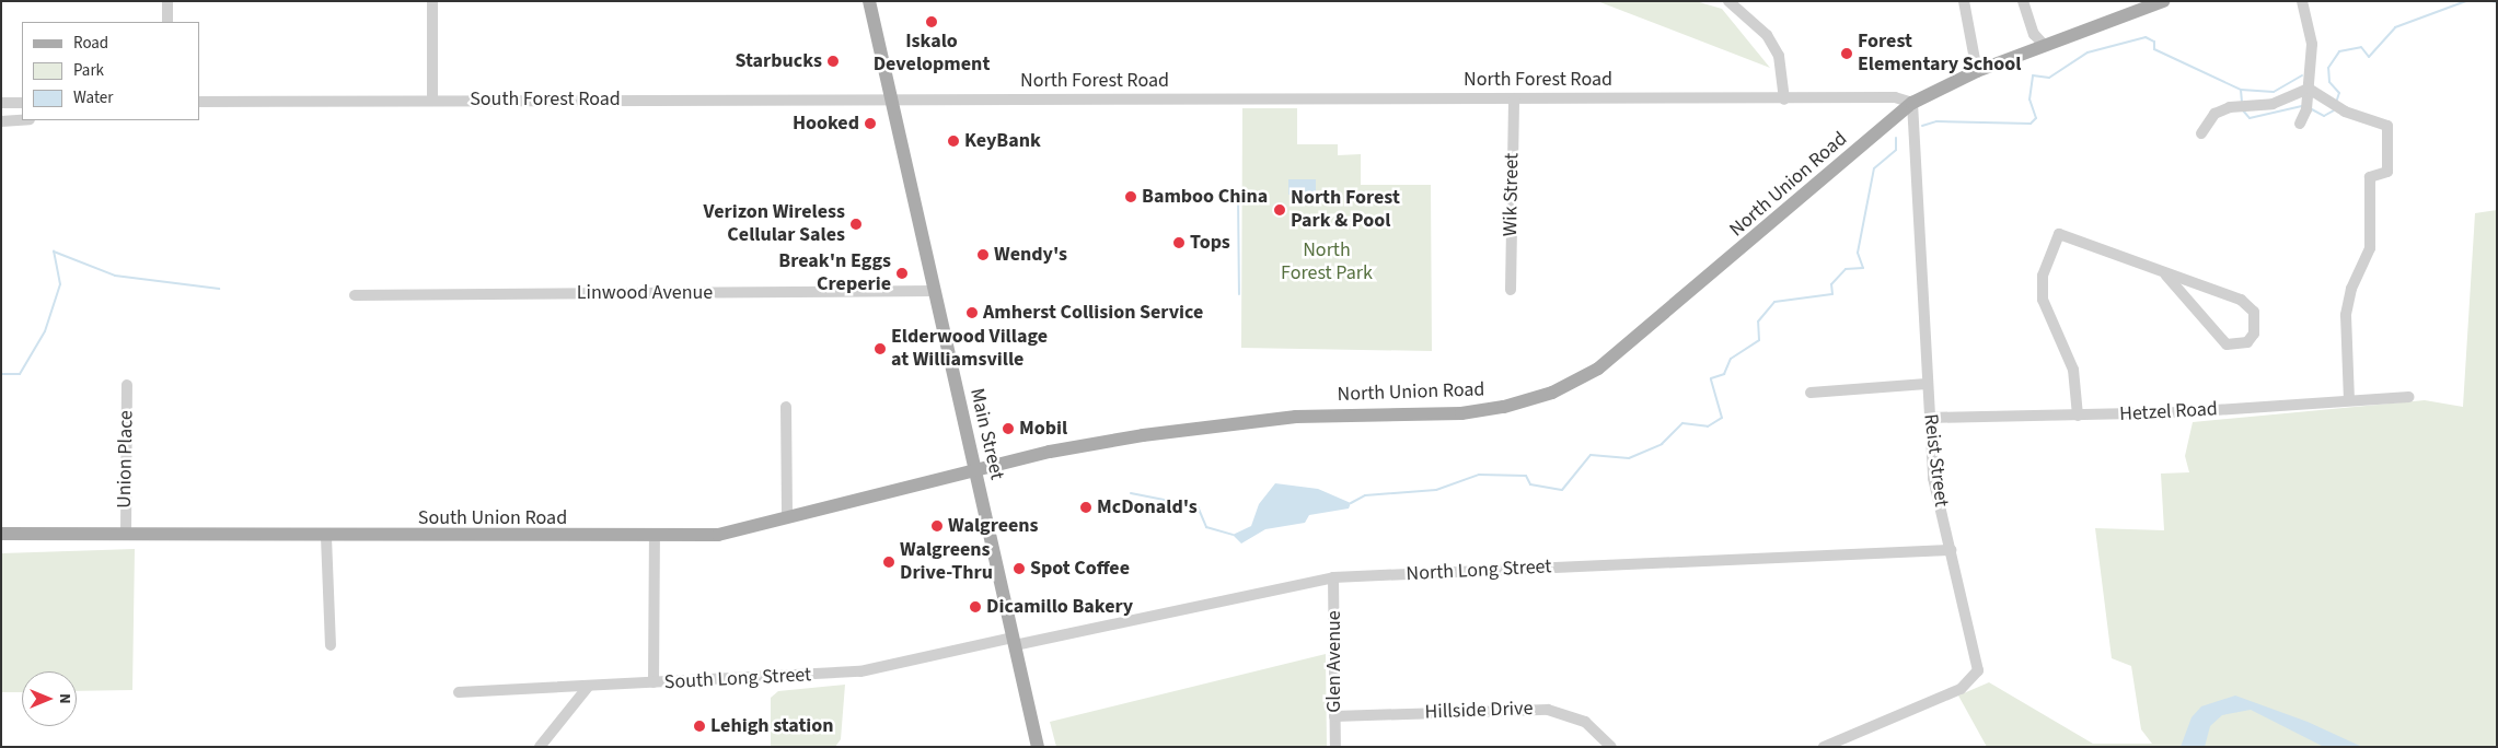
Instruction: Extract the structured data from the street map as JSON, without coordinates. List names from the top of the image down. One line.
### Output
{"streets":{"main road":["North Union Road","Main Street","South Union Road"],"street":["North Forest Road","South Forest Road","Wik Street","Linwood Avenue","Hetzel Road","Union Place","Reist Street","North Long Street","Glen Avenue","South Long Street","Hillside Drive"]},"crossings":[["North Forest Road","South Forest Road"],["North Forest Road","North Union Road"],["North Forest Road","Wik Street"],["North Forest Road","Main Street"],["North Forest Road","Reist Street"],["South Forest Road","Main Street"],["North Union Road","Main Street"],["North Union Road","Reist Street"],["North Union Road","South Union Road"],["Linwood Avenue","Main Street"],["Hetzel Road","Reist Street"],["Main Street","South Union Road"],["Main Street","North Long Street"],["Main Street","South Long Street"],["Union Place","South Union Road"],["Reist Street","North Long Street"],["North Long Street","Glen Avenue"],["North Long Street","South Long Street"],["Glen Avenue","Hillside Drive"]],"parks":["North Forest Park"],"places":["Iskalo Development","Forest Elementary School","Starbucks","Hooked","KeyBank","Bamboo China","North Forest Park & Pool","Verizon Wireless Cellular Sales","Tops","Wendy's","Break'n Eggs Creperie","Amherst Collision Service","Elderwood Village at Williamsville","Mobil","McDonald's","Walgreens","Walgreens Drive-Thru","Spot Coffee","Dicamillo Bakery","Lehigh station"],"legend":["Road","Park","Water"],"north":"right"}
